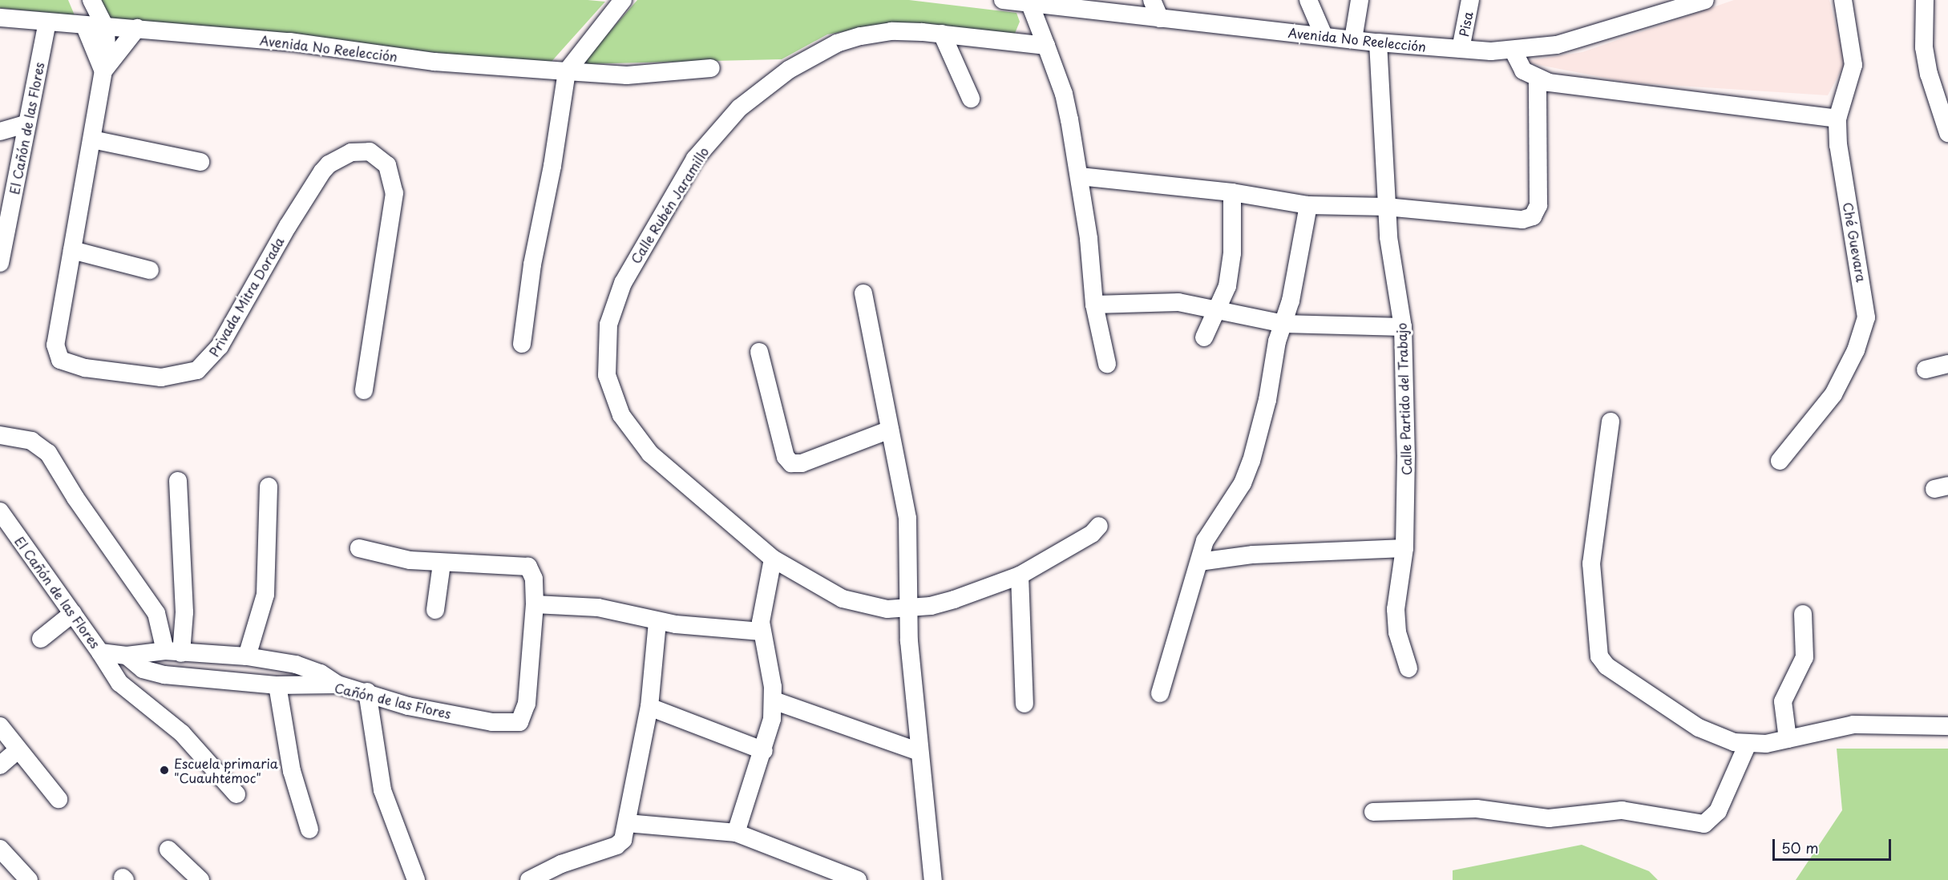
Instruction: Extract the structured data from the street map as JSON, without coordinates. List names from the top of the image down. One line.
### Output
{"streets":{"street":["Pisa","Avenida No Reelección","El Cañón de las Flores","Calle Rubén Jaramillo","Ché Guevara","Privada Mitra Dorada","Calle Partido del Trabajo","Cañón de las Flores"]},"crossings":[["Pisa","Avenida No Reelección"],["Avenida No Reelección","El Cañón de las Flores"],["Avenida No Reelección","Privada Mitra Dorada"],["Avenida No Reelección","Calle Partido del Trabajo"],["El Cañón de las Flores","Cañón de las Flores"]],"places":["Escuela primaria \"Cuauhtémoc\""],"scale_bar":"50 m"}
